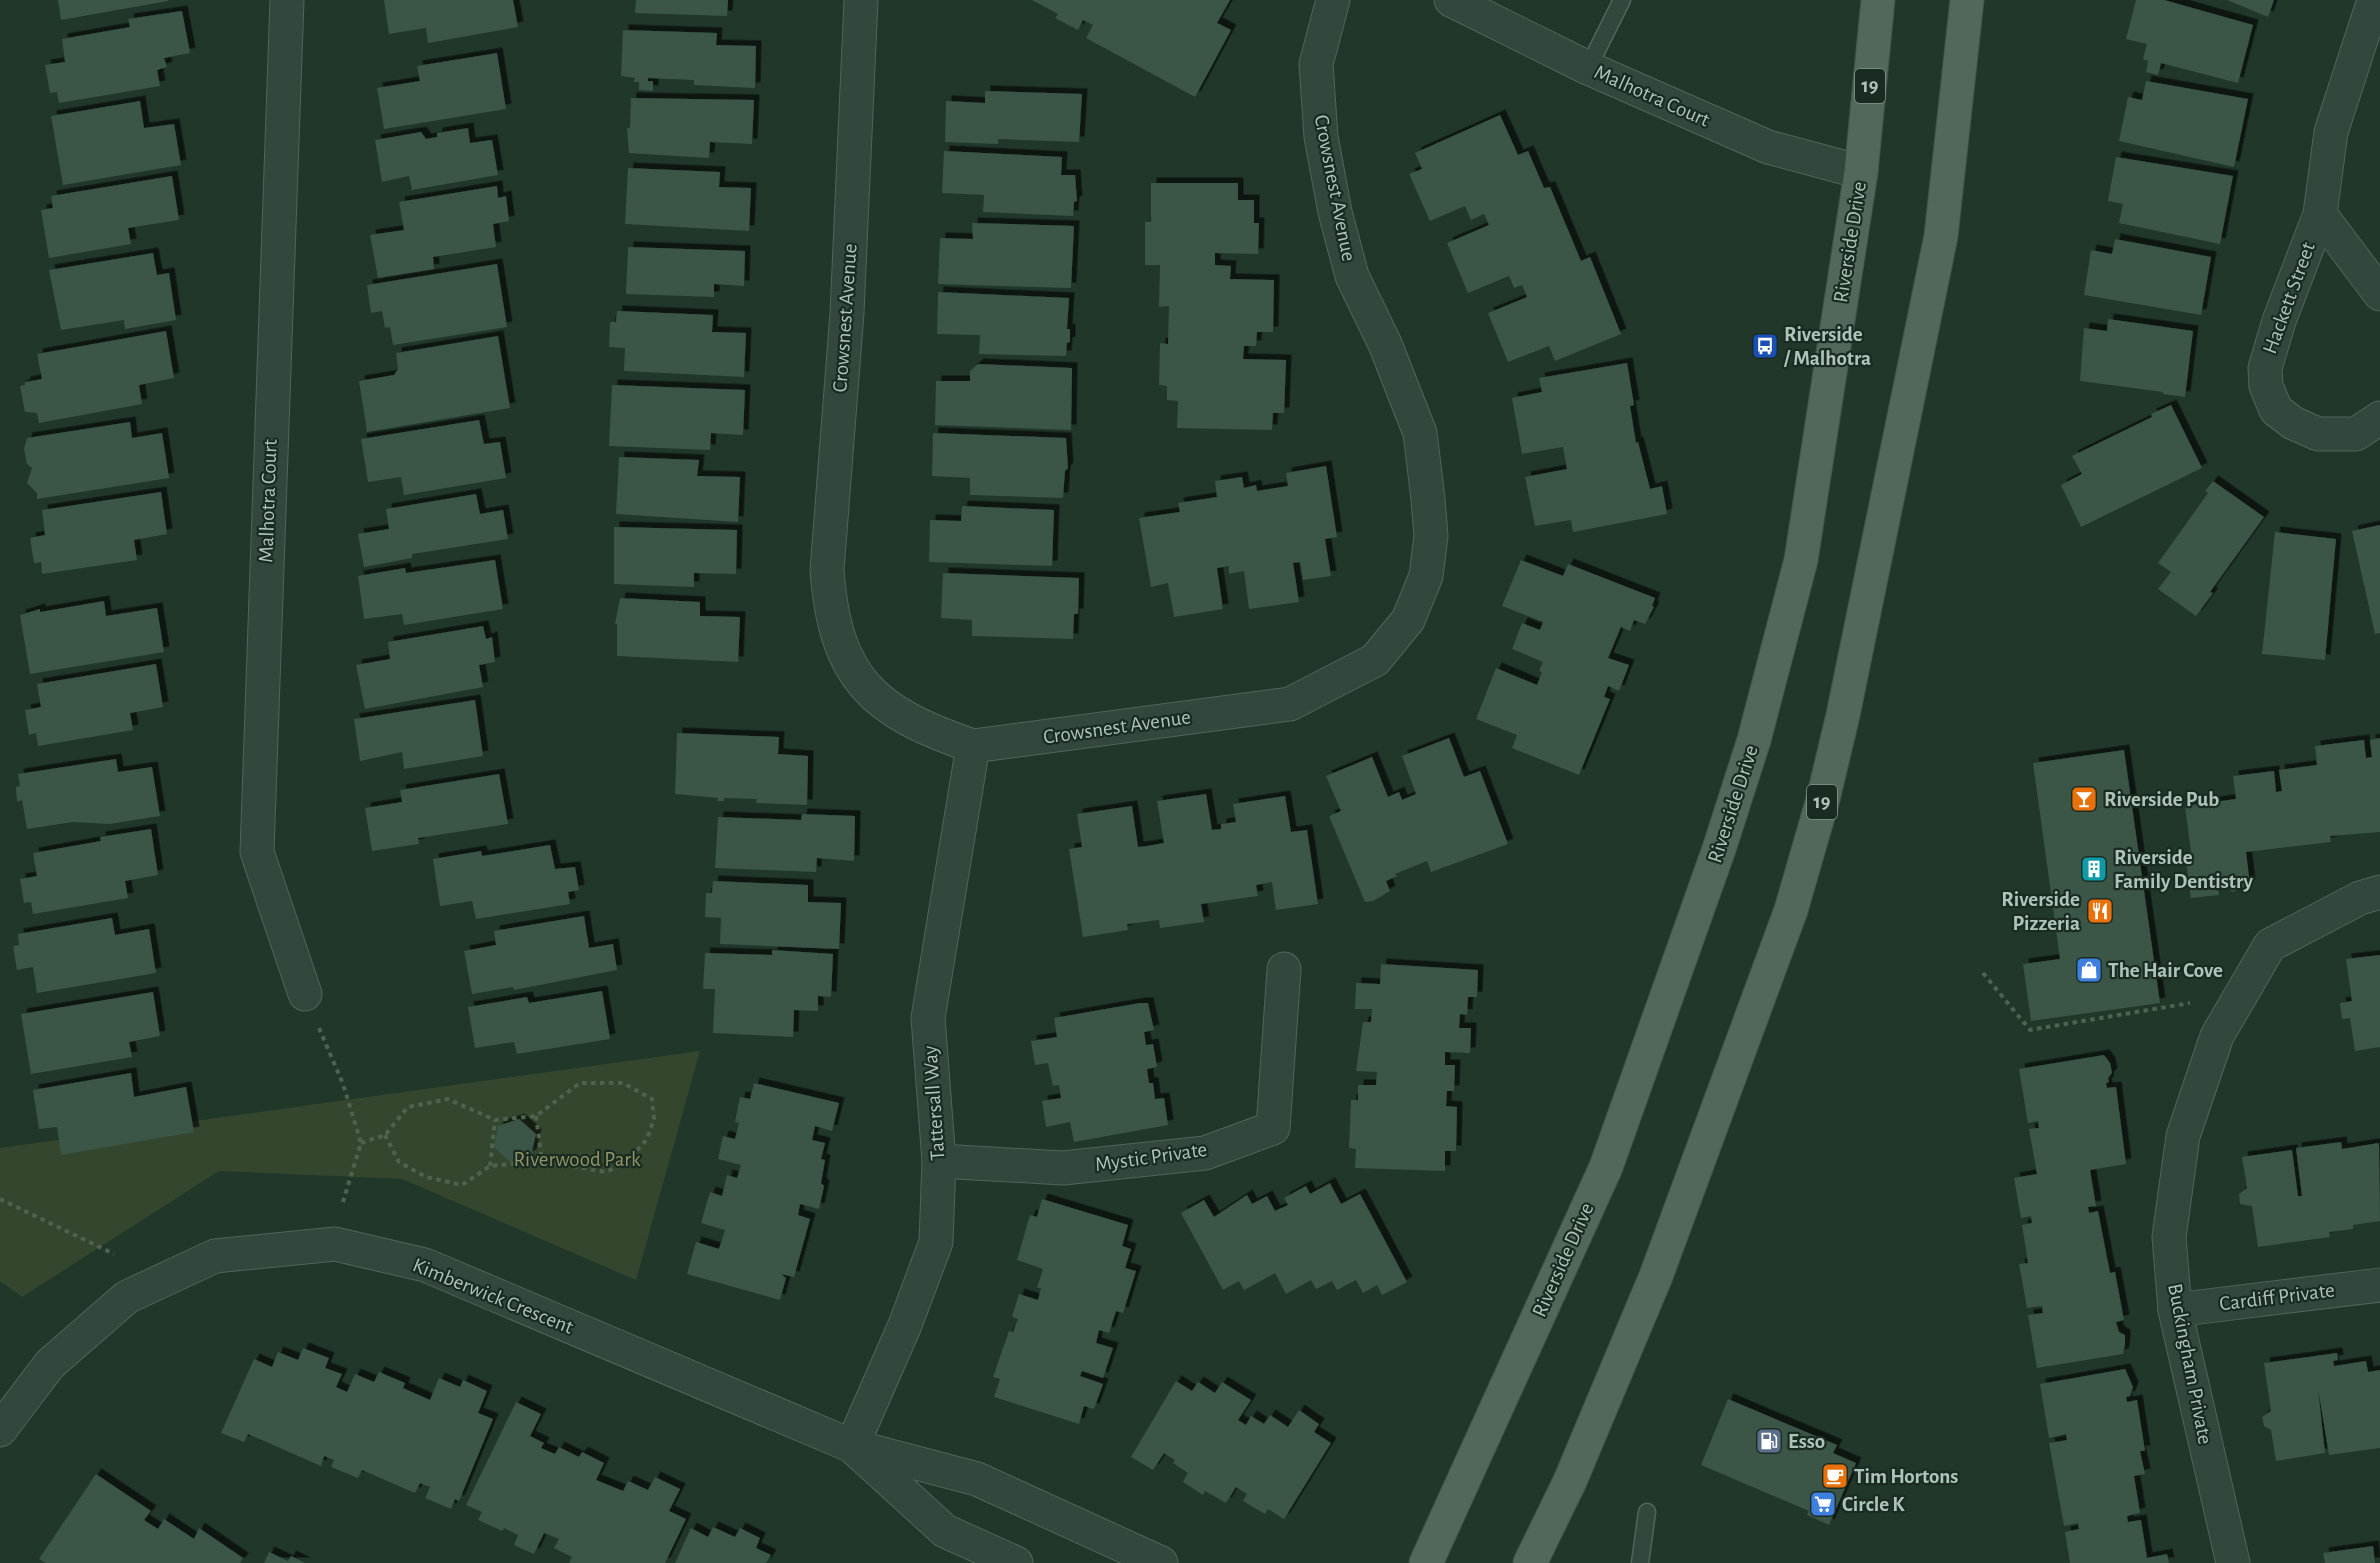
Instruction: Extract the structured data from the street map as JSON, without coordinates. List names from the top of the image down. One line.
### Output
{"streets":{"main road":["19","Riverside Drive"],"street":["Malhotra Court","Crowsnest Avenue","Hackett Street","Tattersall Way","Mystic Private","Kimberwick Crescent","Cardiff Private","Buckingham Private"]},"crossings":[["Malhotra Court","Riverside Drive"],["Crowsnest Avenue","Tattersall Way"],["Tattersall Way","Mystic Private"],["Tattersall Way","Kimberwick Crescent"],["Cardiff Private","Buckingham Private"]],"parks":["Riverwood Park"],"places":{"bus stop":["Riverside / Malhotra"],"bar":["Riverside Pub"],"building":["Riverside Family Dentistry"],"restaurant":["Riverside Pizzeria"],"shop":["The Hair Cove"],"fuel station":["Esso"],"cafe":["Tim Hortons"],"supermarket":["Circle K"]}}
